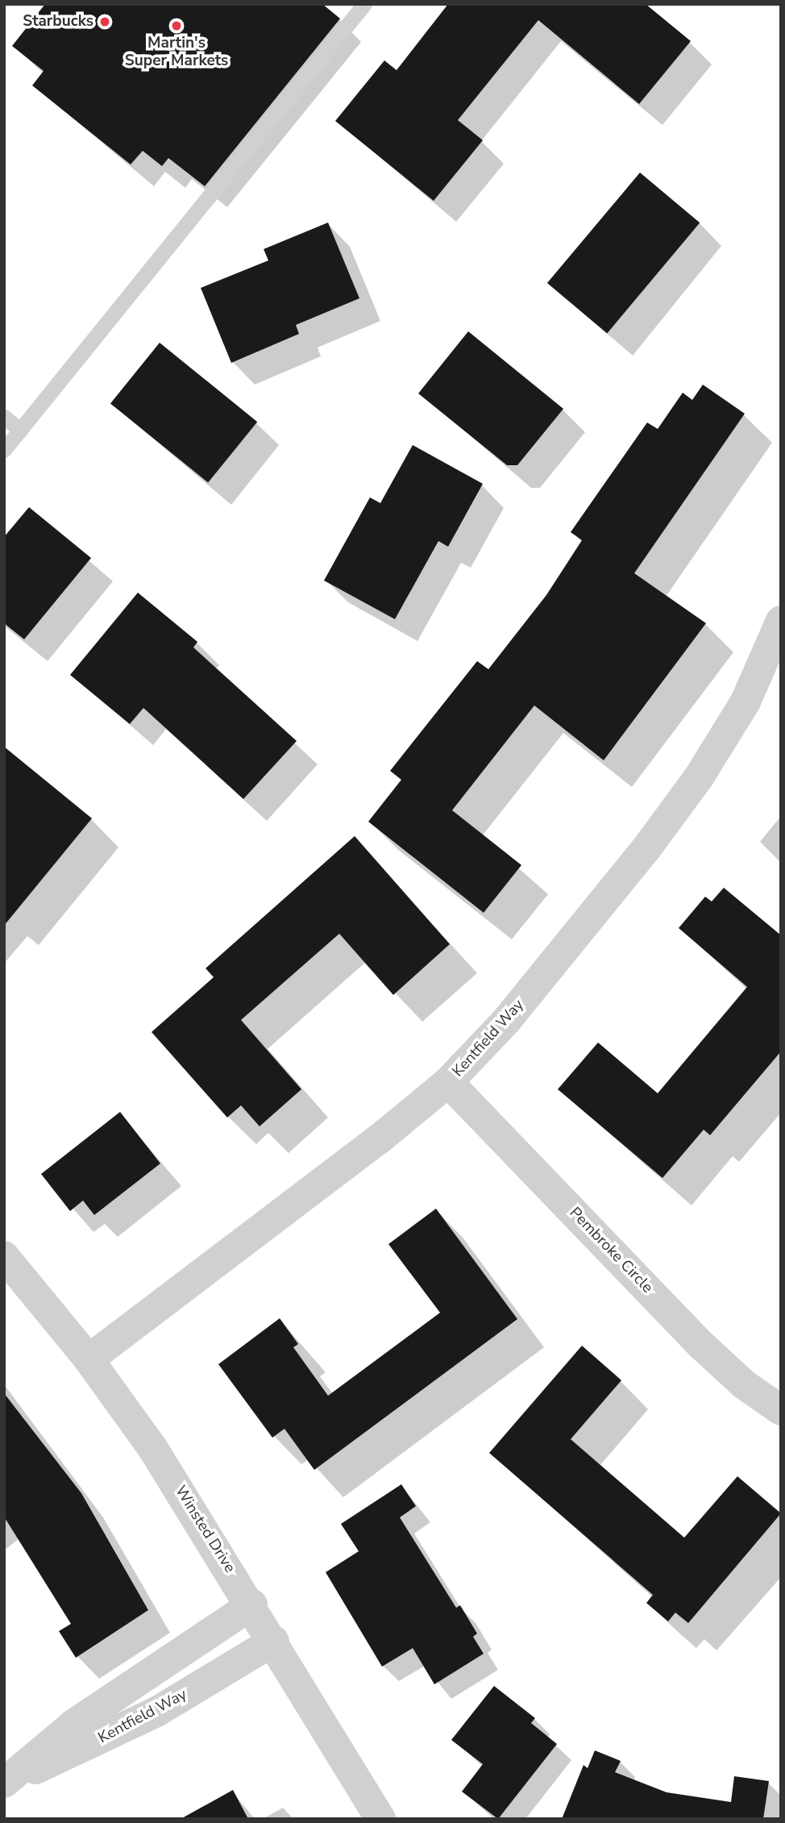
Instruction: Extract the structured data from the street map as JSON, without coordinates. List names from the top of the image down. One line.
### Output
{"streets":{"street":["Kentfield Way","Pembroke Circle","Winsted Drive"]},"crossings":[["Kentfield Way","Pembroke Circle"],["Kentfield Way","Winsted Drive"]],"places":["Starbucks","Martin's Super Markets"]}
